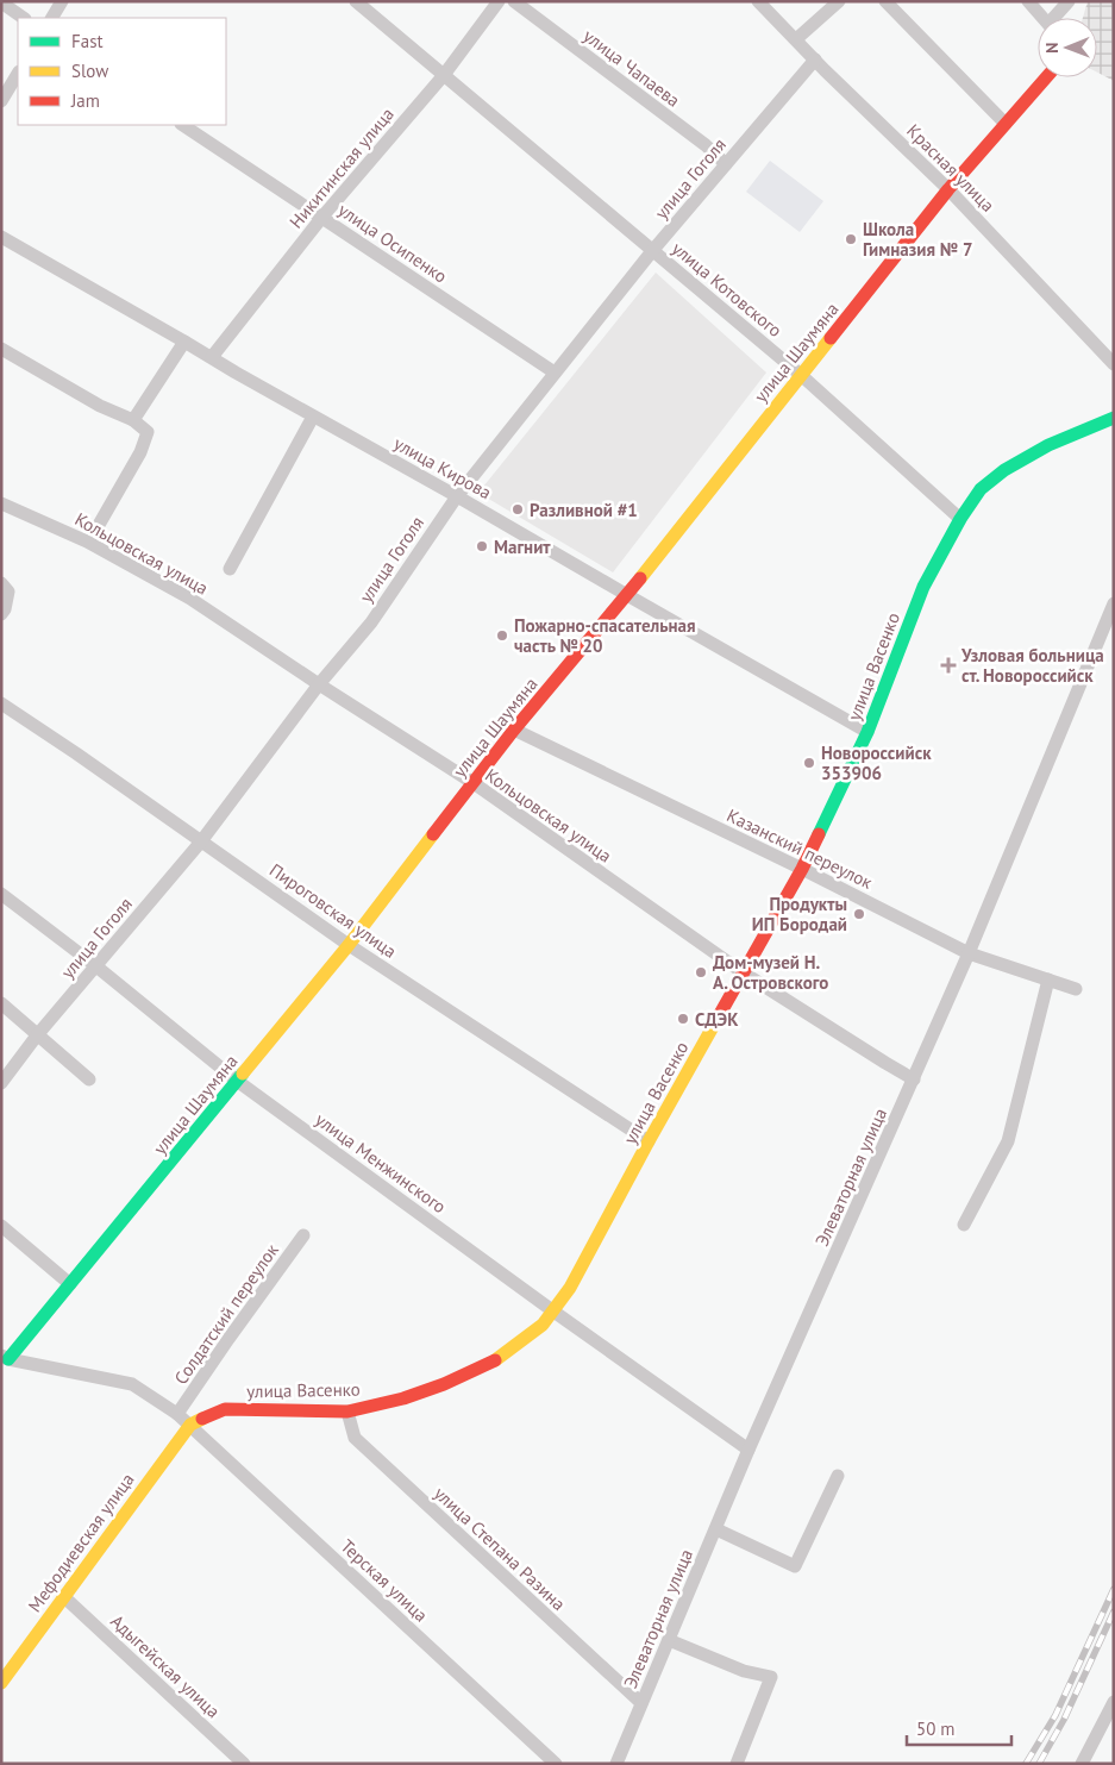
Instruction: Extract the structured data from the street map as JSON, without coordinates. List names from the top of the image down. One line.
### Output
{"streets":{"main road":["улица Шаумяна","улица Васенко","Мефодиевская улица"],"street":["улица Чапаева","Никитинская улица","Красная улица","улица Гоголя","улица Осипенко","улица Котовского","улица Кирова","Кольцовская улица","Казанский переулок","Пироговская улица","улица Менжинского","Элеваторная улица","Солдатский переулок","улица Степана Разина","Терская улица","Адыгейская улица"]},"crossings":[["улица Чапаева","улица Гоголя"],["Никитинская улица","улица Осипенко"],["Никитинская улица","улица Котовского"],["Никитинская улица","улица Кирова"],["Красная улица","улица Гоголя"],["Красная улица","улица Шаумяна"],["улица Гоголя","улица Осипенко"],["улица Гоголя","улица Котовского"],["улица Гоголя","улица Кирова"],["улица Гоголя","Кольцовская улица"],["улица Гоголя","Пироговская улица"],["улица Гоголя","улица Менжинского"],["улица Котовского","улица Шаумяна"],["улица Котовского","улица Васенко"],["улица Шаумяна","улица Кирова"],["улица Шаумяна","Кольцовская улица"],["улица Шаумяна","Казанский переулок"],["улица Шаумяна","Пироговская улица"],["улица Шаумяна","улица Менжинского"],["улица Кирова","улица Васенко"],["Кольцовская улица","улица Васенко"],["Кольцовская улица","Элеваторная улица"],["улица Васенко","Казанский переулок"],["улица Васенко","Пироговская улица"],["улица Васенко","улица Менжинского"],["улица Васенко","Мефодиевская улица"],["улица Васенко","улица Степана Разина"],["улица Васенко","Терская улица"],["Казанский переулок","Элеваторная улица"],["улица Менжинского","Элеваторная улица"],["Элеваторная улица","улица Степана Разина"],["Мефодиевская улица","Терская улица"],["Мефодиевская улица","Адыгейская улица"]],"places":{"other":["Школа Гимназия № 7","Разливной #1","Магнит","Пожарно-спасательная часть № 20","Новороссийск 353906","Продукты ИП Бородай","Дом-музей Н. А. Островского","СДЭК"],"health":["Узловая больница ст. Новороссийск"]},"legend":["Fast","Slow","Jam"],"scale_bar":"50 m","north":"left"}
